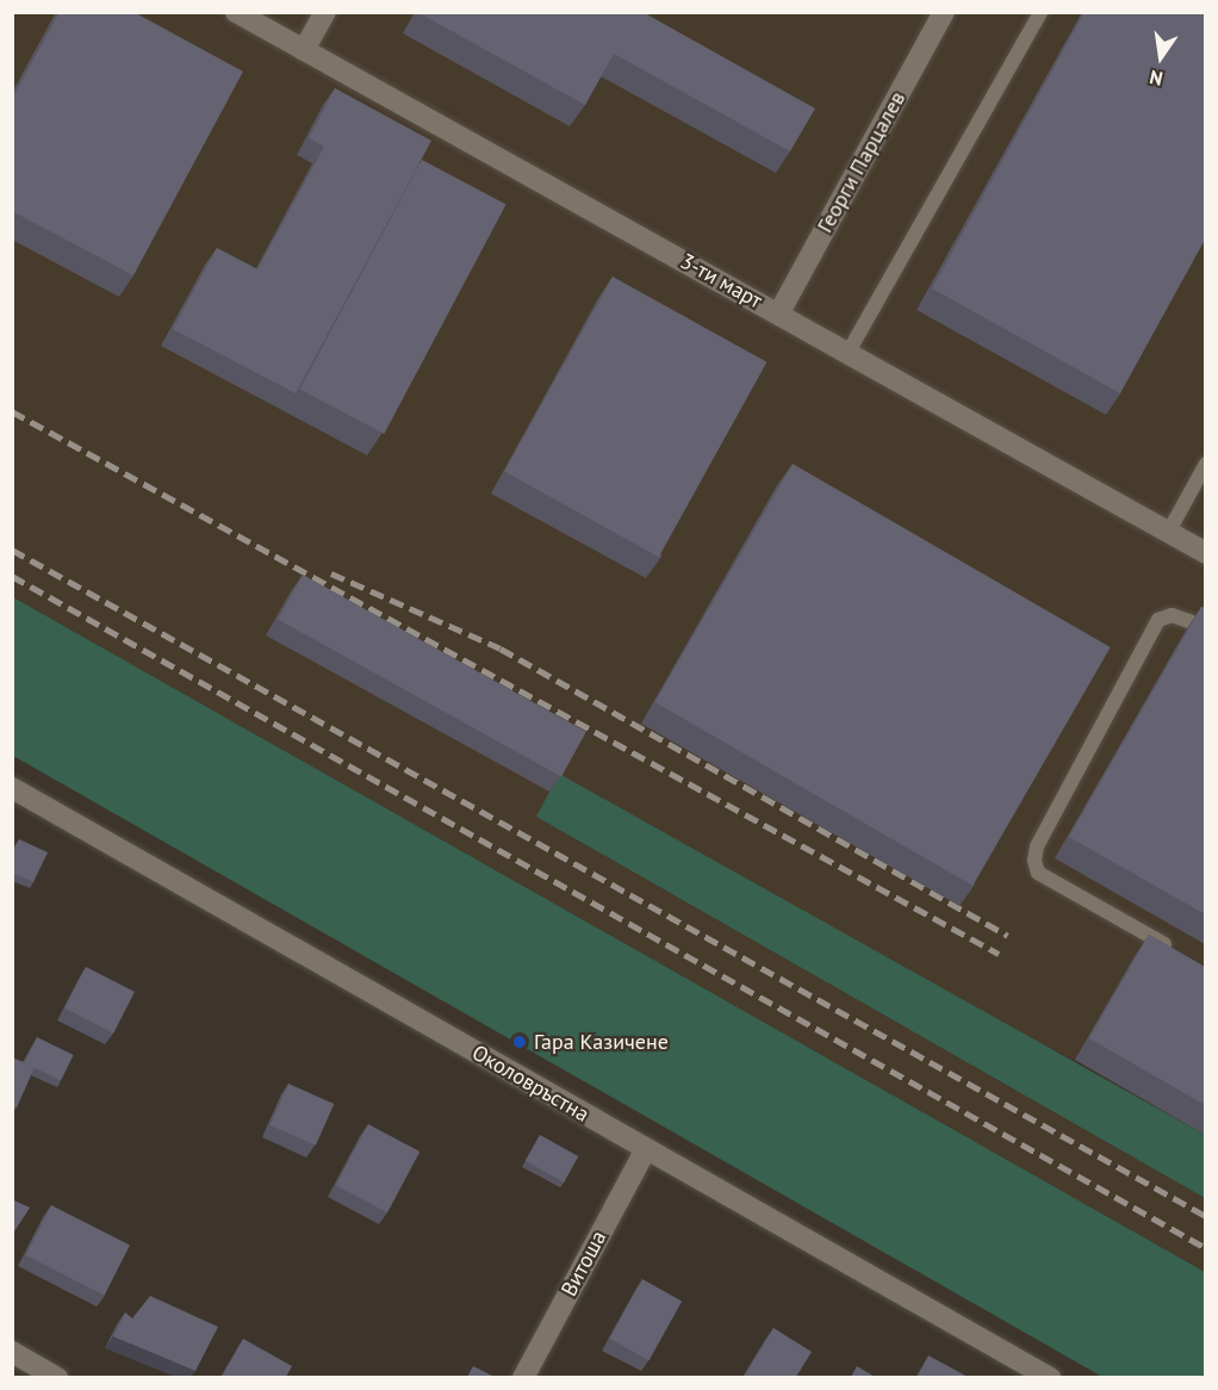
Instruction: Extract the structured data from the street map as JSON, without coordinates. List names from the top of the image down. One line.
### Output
{"streets":{"street":["Георги Парцалев","3-ти март","Околовръстна","Витоша"]},"crossings":[["Георги Парцалев","3-ти март"],["Околовръстна","Витоша"]],"places":["Гара Казичене"],"north":"bottom"}
